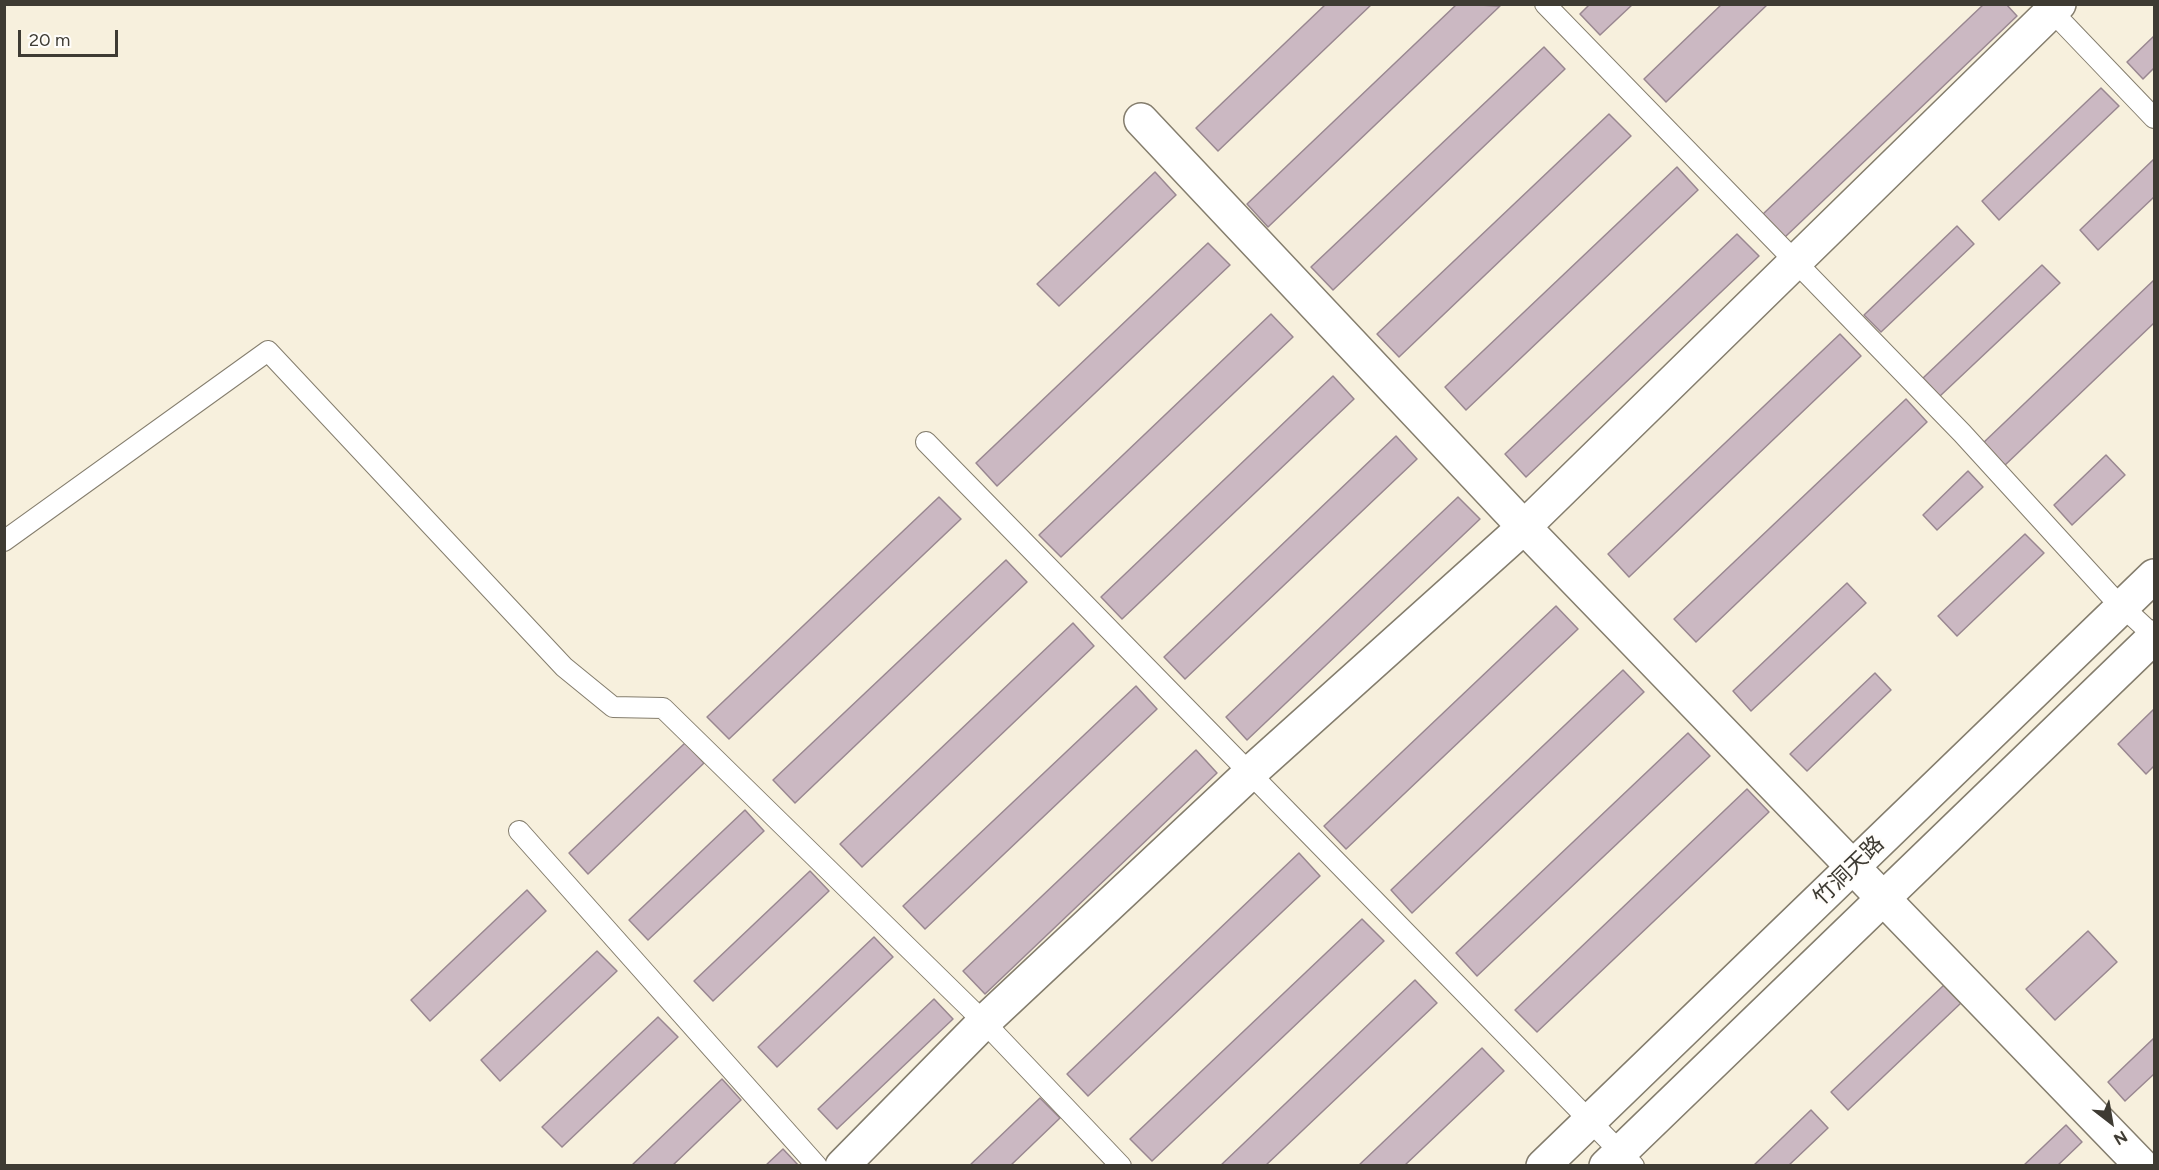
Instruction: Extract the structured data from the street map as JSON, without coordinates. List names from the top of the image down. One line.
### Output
{"streets":{"street":["竹洞天路"]},"scale_bar":"20 m","north":"bottom right"}
